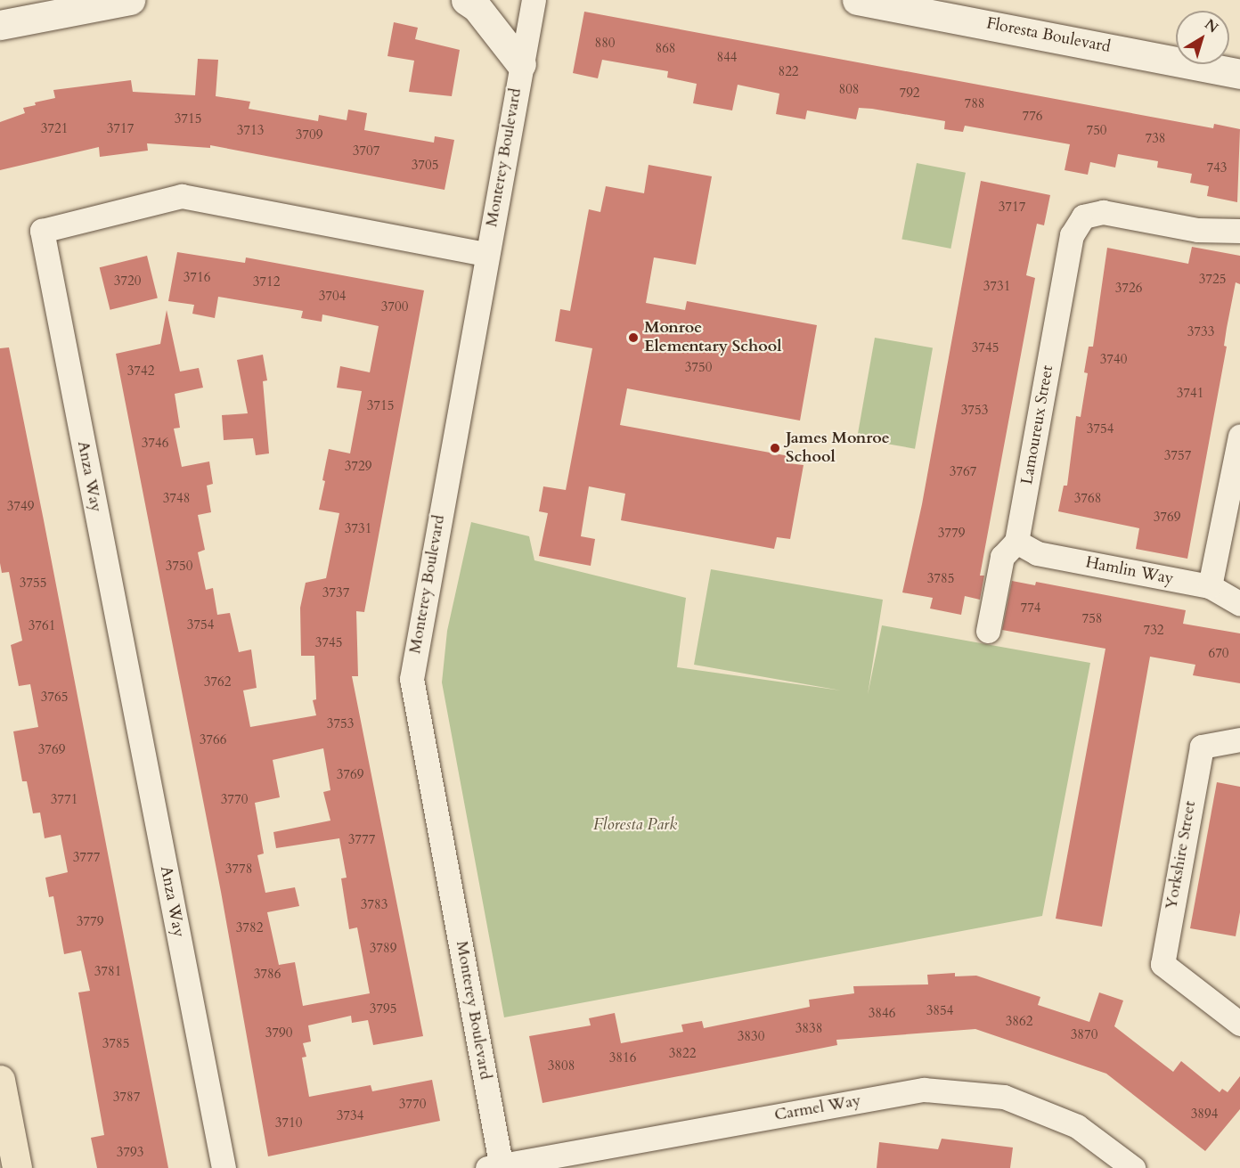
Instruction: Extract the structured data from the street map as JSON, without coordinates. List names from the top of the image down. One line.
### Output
{"streets":{"street":["Floresta Boulevard","Monterey Boulevard","Lamoureux Street","Anza Way","Hamlin Way","Yorkshire Street","Carmel Way"]},"crossings":[["Monterey Boulevard","Anza Way"],["Monterey Boulevard","Carmel Way"],["Lamoureux Street","Hamlin Way"]],"parks":["Floresta Park"],"places":["Monroe Elementary School","James Monroe School"],"house_numbers":["880","868","844","822","808","792","788","776","3715","3721","3717","3713","750","3709","738","3707","3705","743","3717","3716","3725","3720","3712","3731","3726","3704","3700","3733","3745","3740","3750","3742","3741","3715","3753","3754","3746","3757","3729","3767","3748","3768","3749","3769","3731","3779","3750","3785","3755","3737","774","758","3754","3761","732","3745","670","3762","3765","3753","3766","3769","3769","3771","3770","3777","3777","3778","3783","3779","3782","3789","3781","3786","3795","3854","3846","3862","3838","3790","3870","3830","3785","3822","3816","3808","3787","3770","3894","3734","3710","3793"],"north":"top right"}
